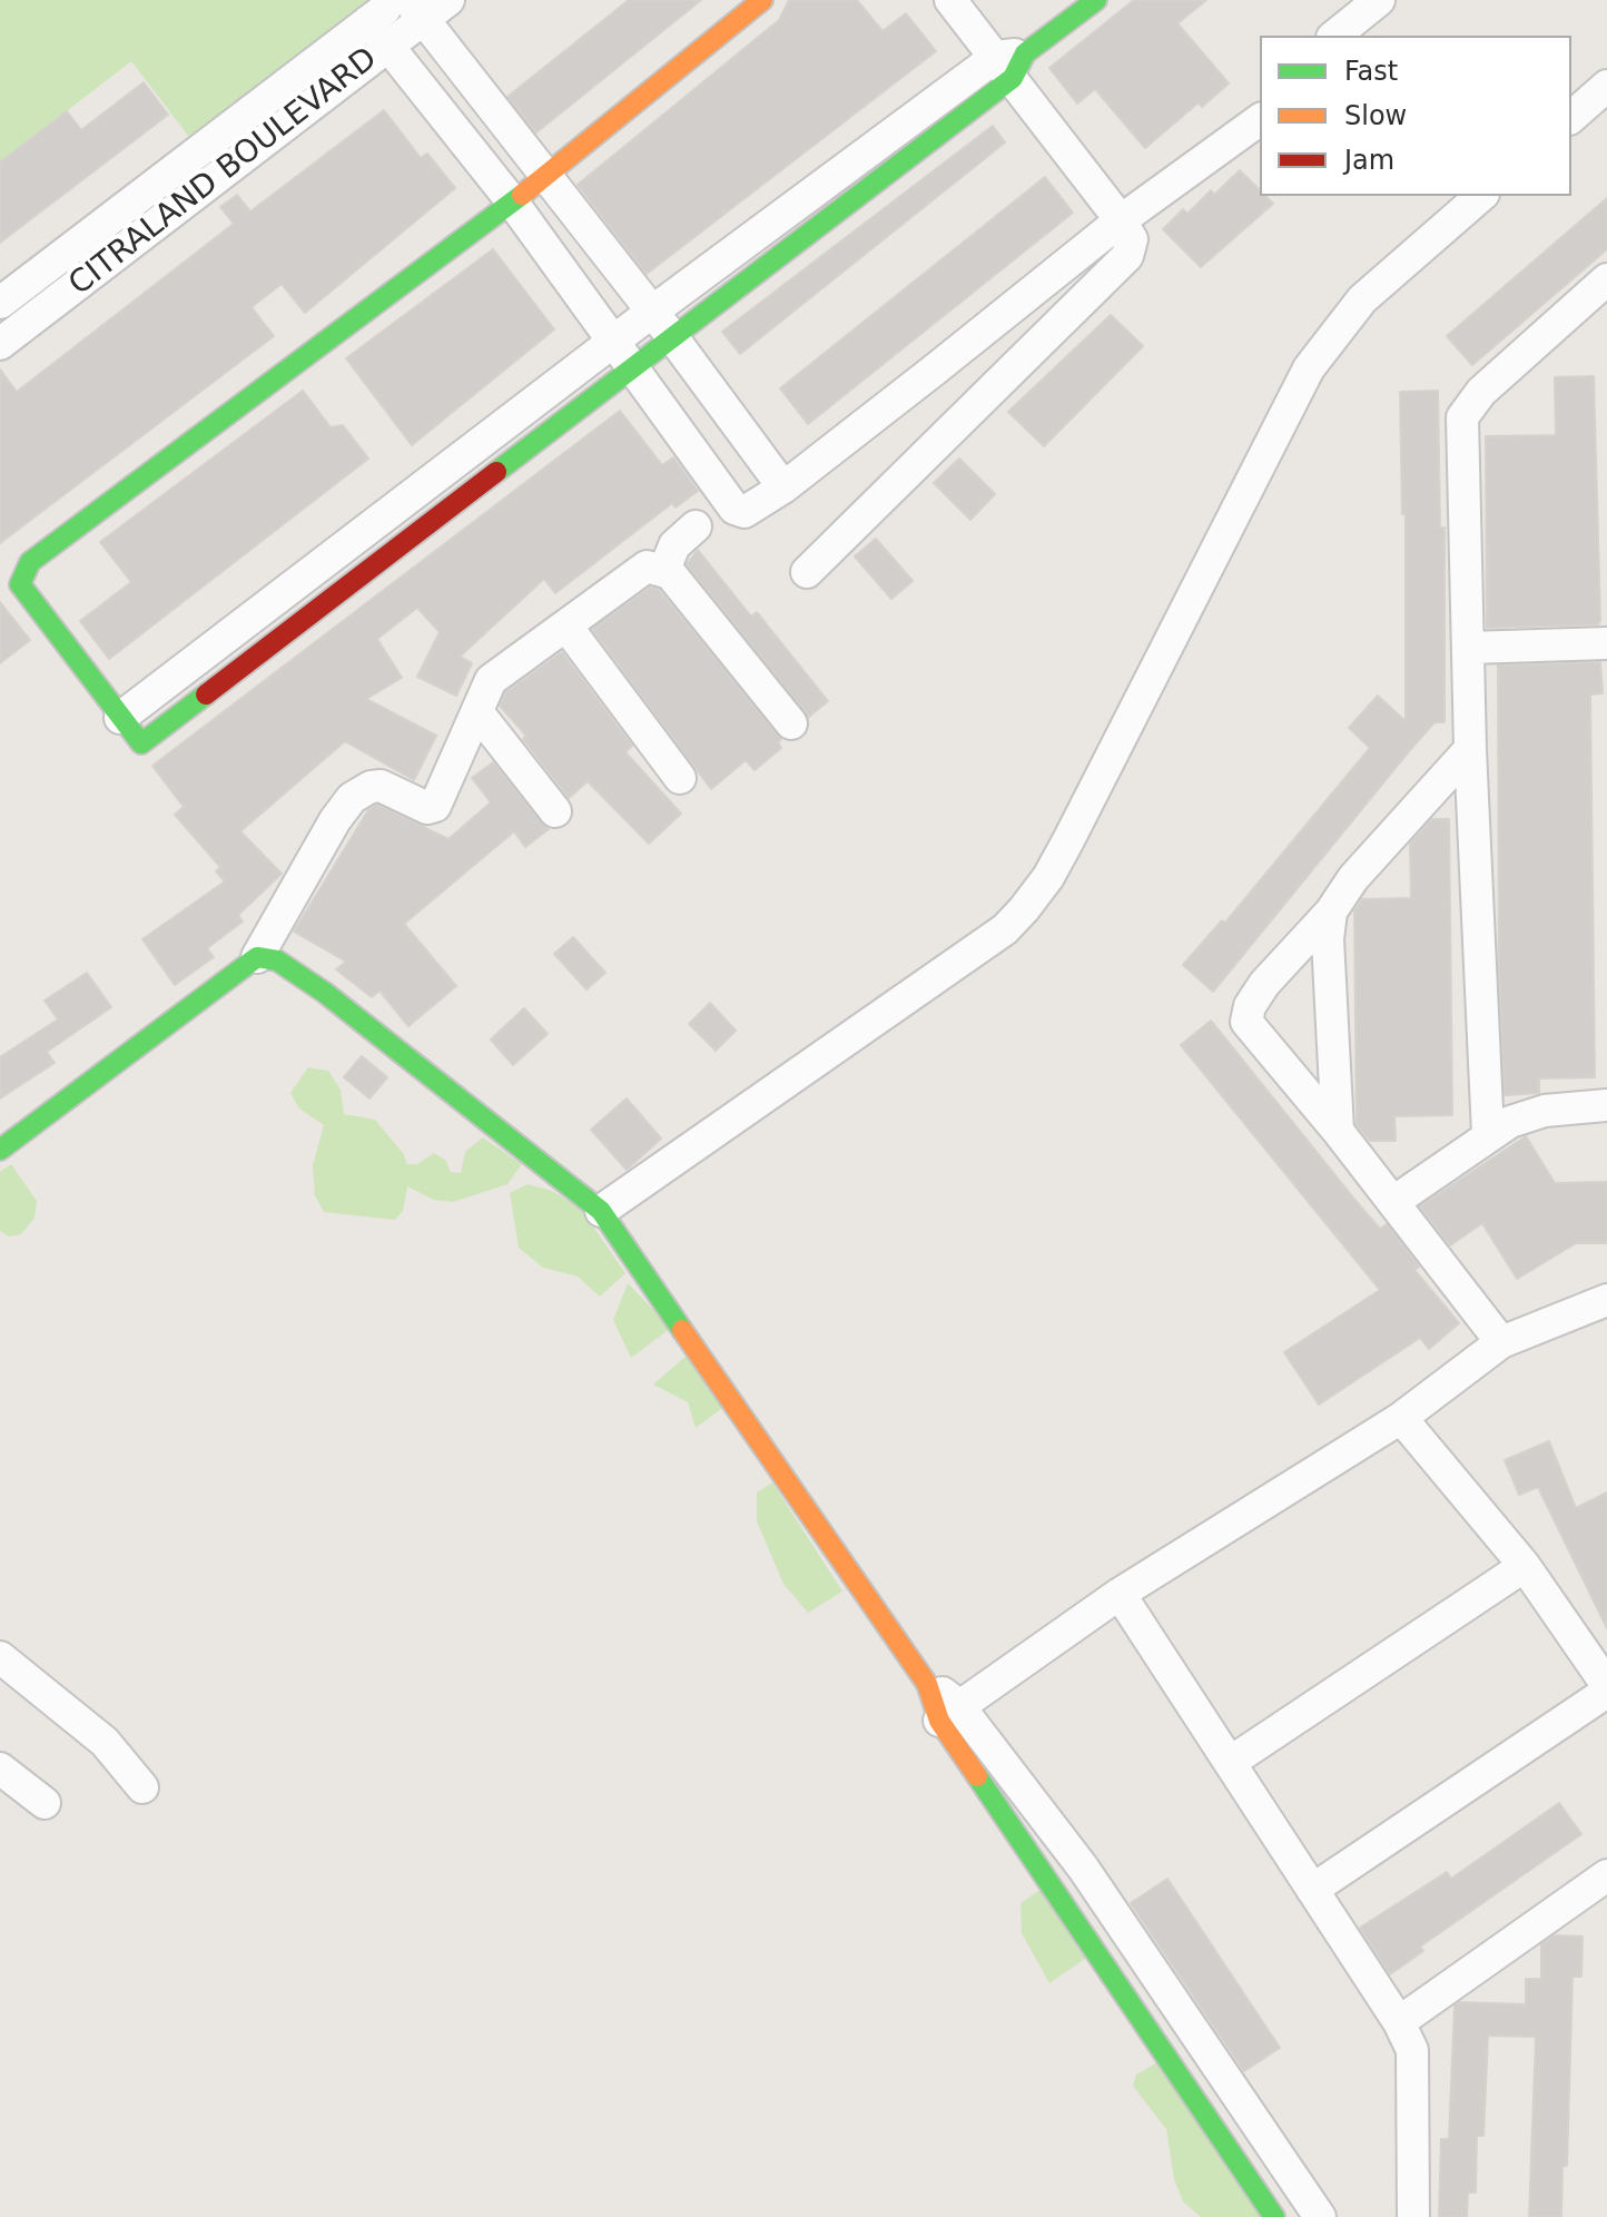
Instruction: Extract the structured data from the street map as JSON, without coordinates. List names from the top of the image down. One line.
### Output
{"streets":{"street":["CITRALAND BOULEVARD"]},"legend":["Fast","Slow","Jam"]}
